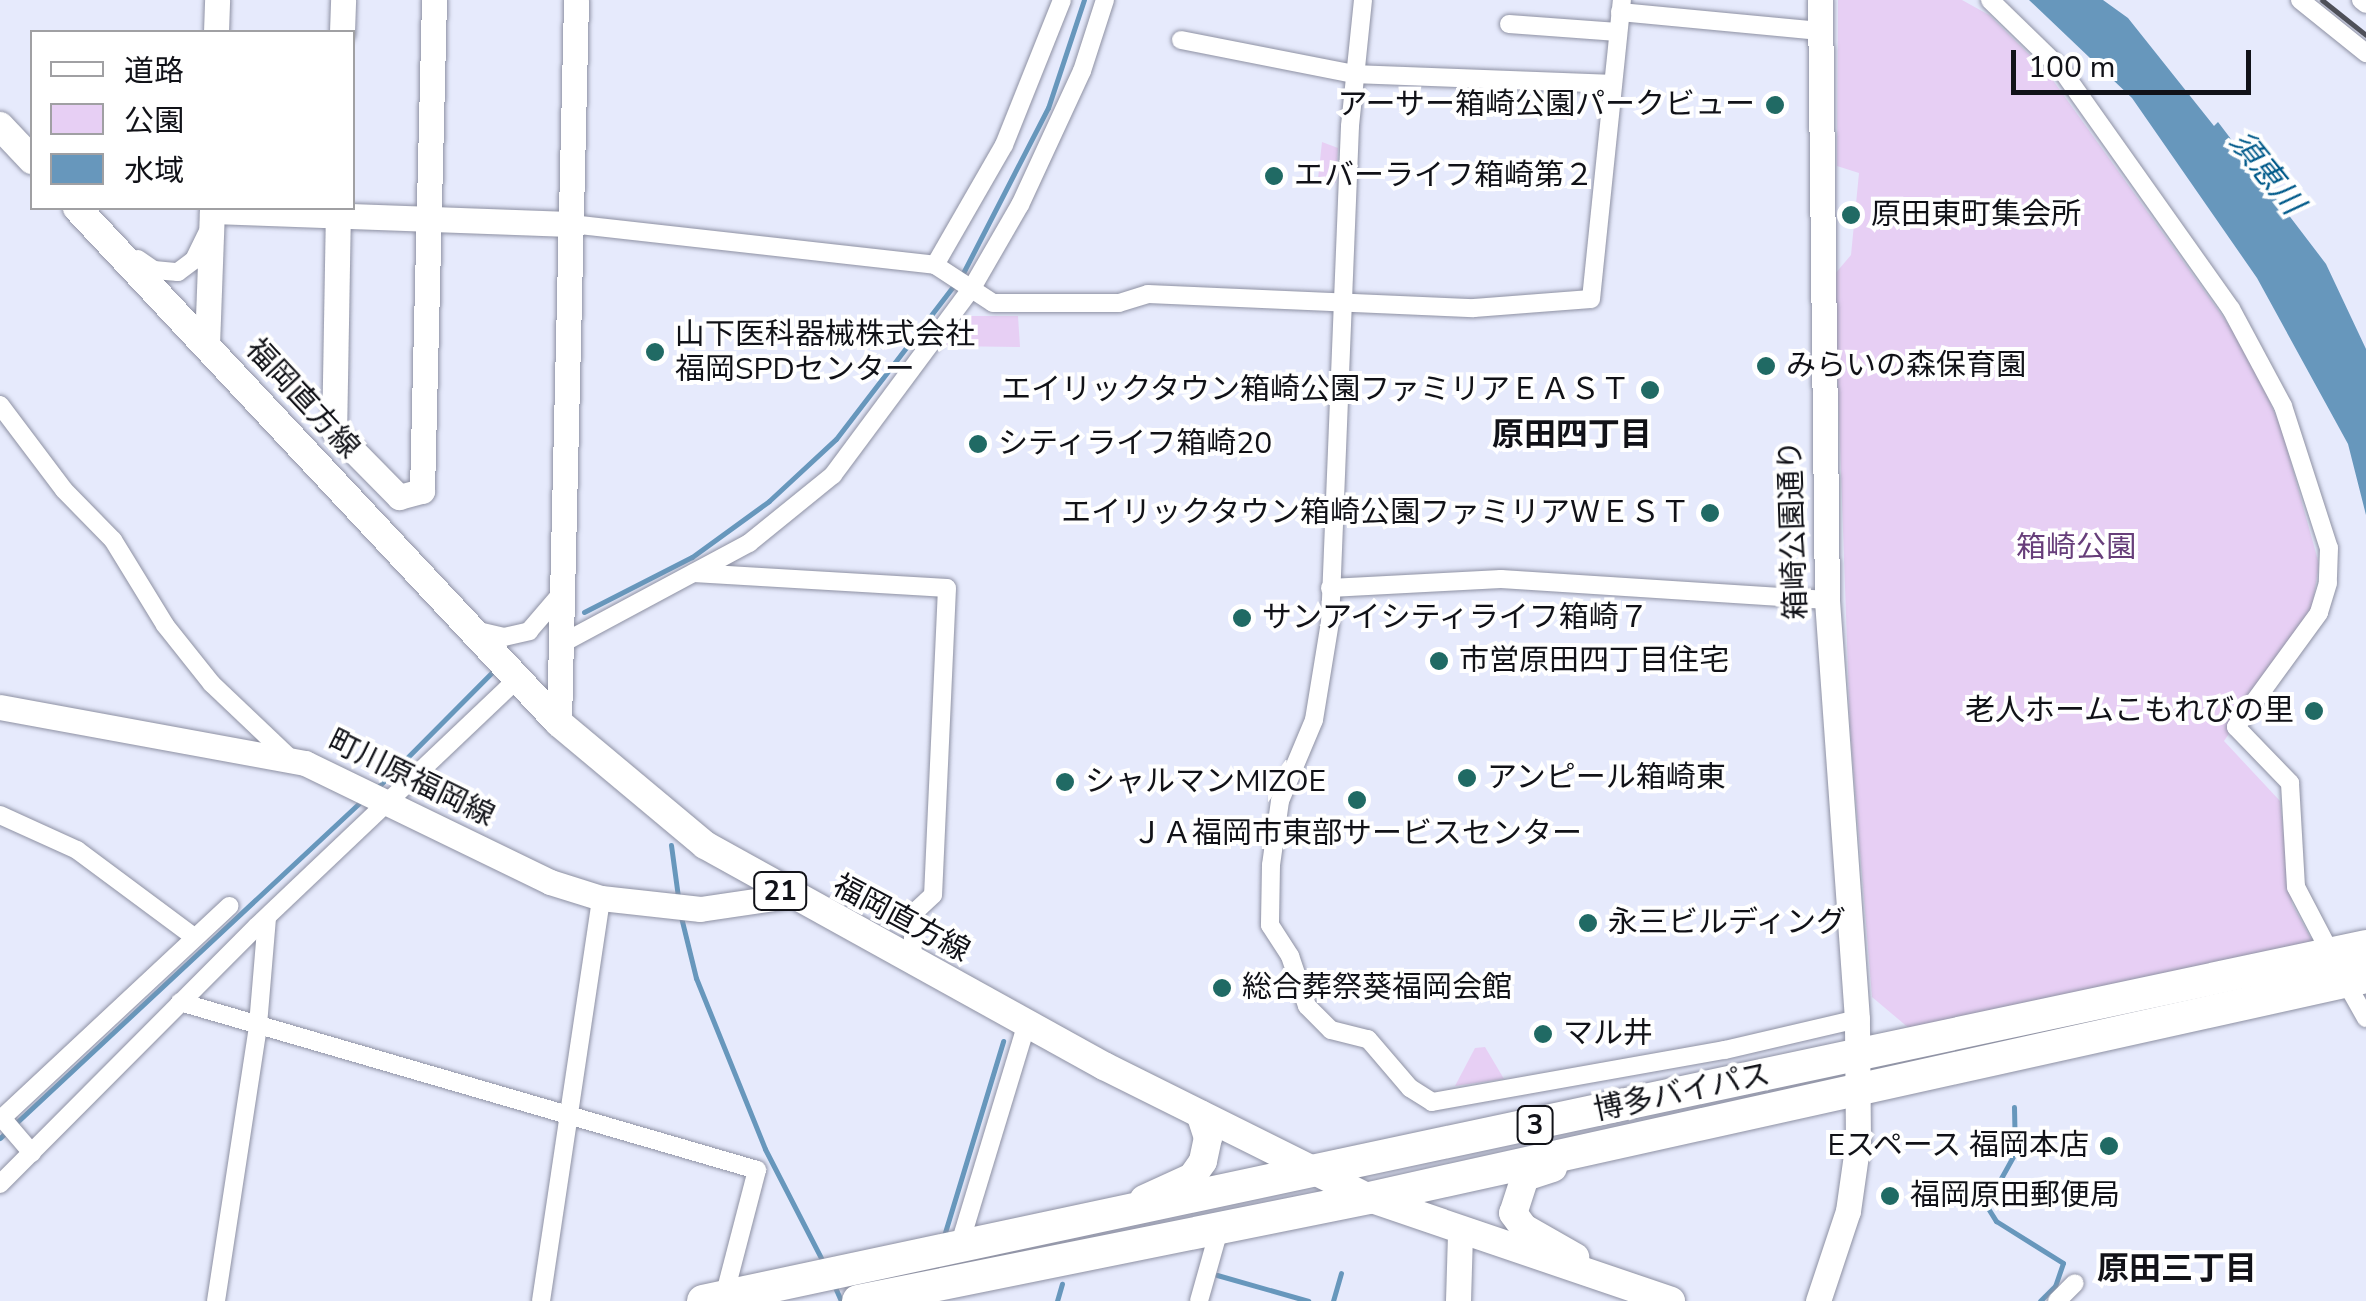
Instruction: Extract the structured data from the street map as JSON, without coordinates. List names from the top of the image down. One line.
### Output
{"streets":{"highway":["博多バイパス","3"],"main road":["福岡直方線","21"],"street":["箱崎公園通り","町川原福岡線"]},"crossings":[["福岡直方線","町川原福岡線"],["福岡直方線","博多バイパス"],["箱崎公園通り","博多バイパス"]],"districts":["原田四丁目","原田三丁目"],"water":["須恵川"],"parks":["箱崎公園"],"places":["アーサー箱崎公園パークビュー","エバーライフ箱崎第２","原田東町集会所","山下医科器械株式会社 福岡SPDセンター","みらいの森保育園","エイリックタウン箱崎公園ファミリアＥＡＳＴ","シティライフ箱崎20","エイリックタウン箱崎公園ファミリアＷＥＳＴ","サンアイシティライフ箱崎７","市営原田四丁目住宅","老人ホームこもれびの里","アンピール箱崎東","シャルマンMIZOE","ＪＡ福岡市東部サービスセンター","永三ビルディング","総合葬祭葵福岡会館","マル井","Eスペース 福岡本店","福岡原田郵便局"],"legend":["道路","公園","水域"],"scale_bar":"100 m"}
